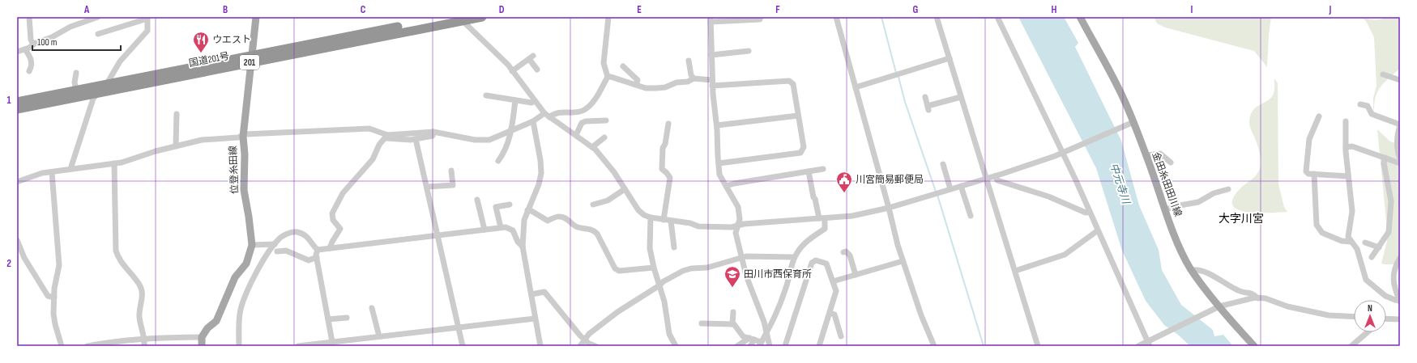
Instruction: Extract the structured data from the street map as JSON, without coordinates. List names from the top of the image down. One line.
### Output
{"streets":{"highway":["国道201号","201"],"main road":["位登糸田線","金田糸田田川線"]},"crossings":[["国道201号","位登糸田線"]],"districts":["大字川宮"],"water":["中元寺川"],"places":{"restaurant":["ウエスト"],"public building":["川宮簡易郵便局"],"school or university":["田川市西保育所"]},"scale_bar":"100 m","north":"top","grid":{"columns":["A","B","C","D","E","F","G","H","I","J"],"rows":["1","2"]}}
